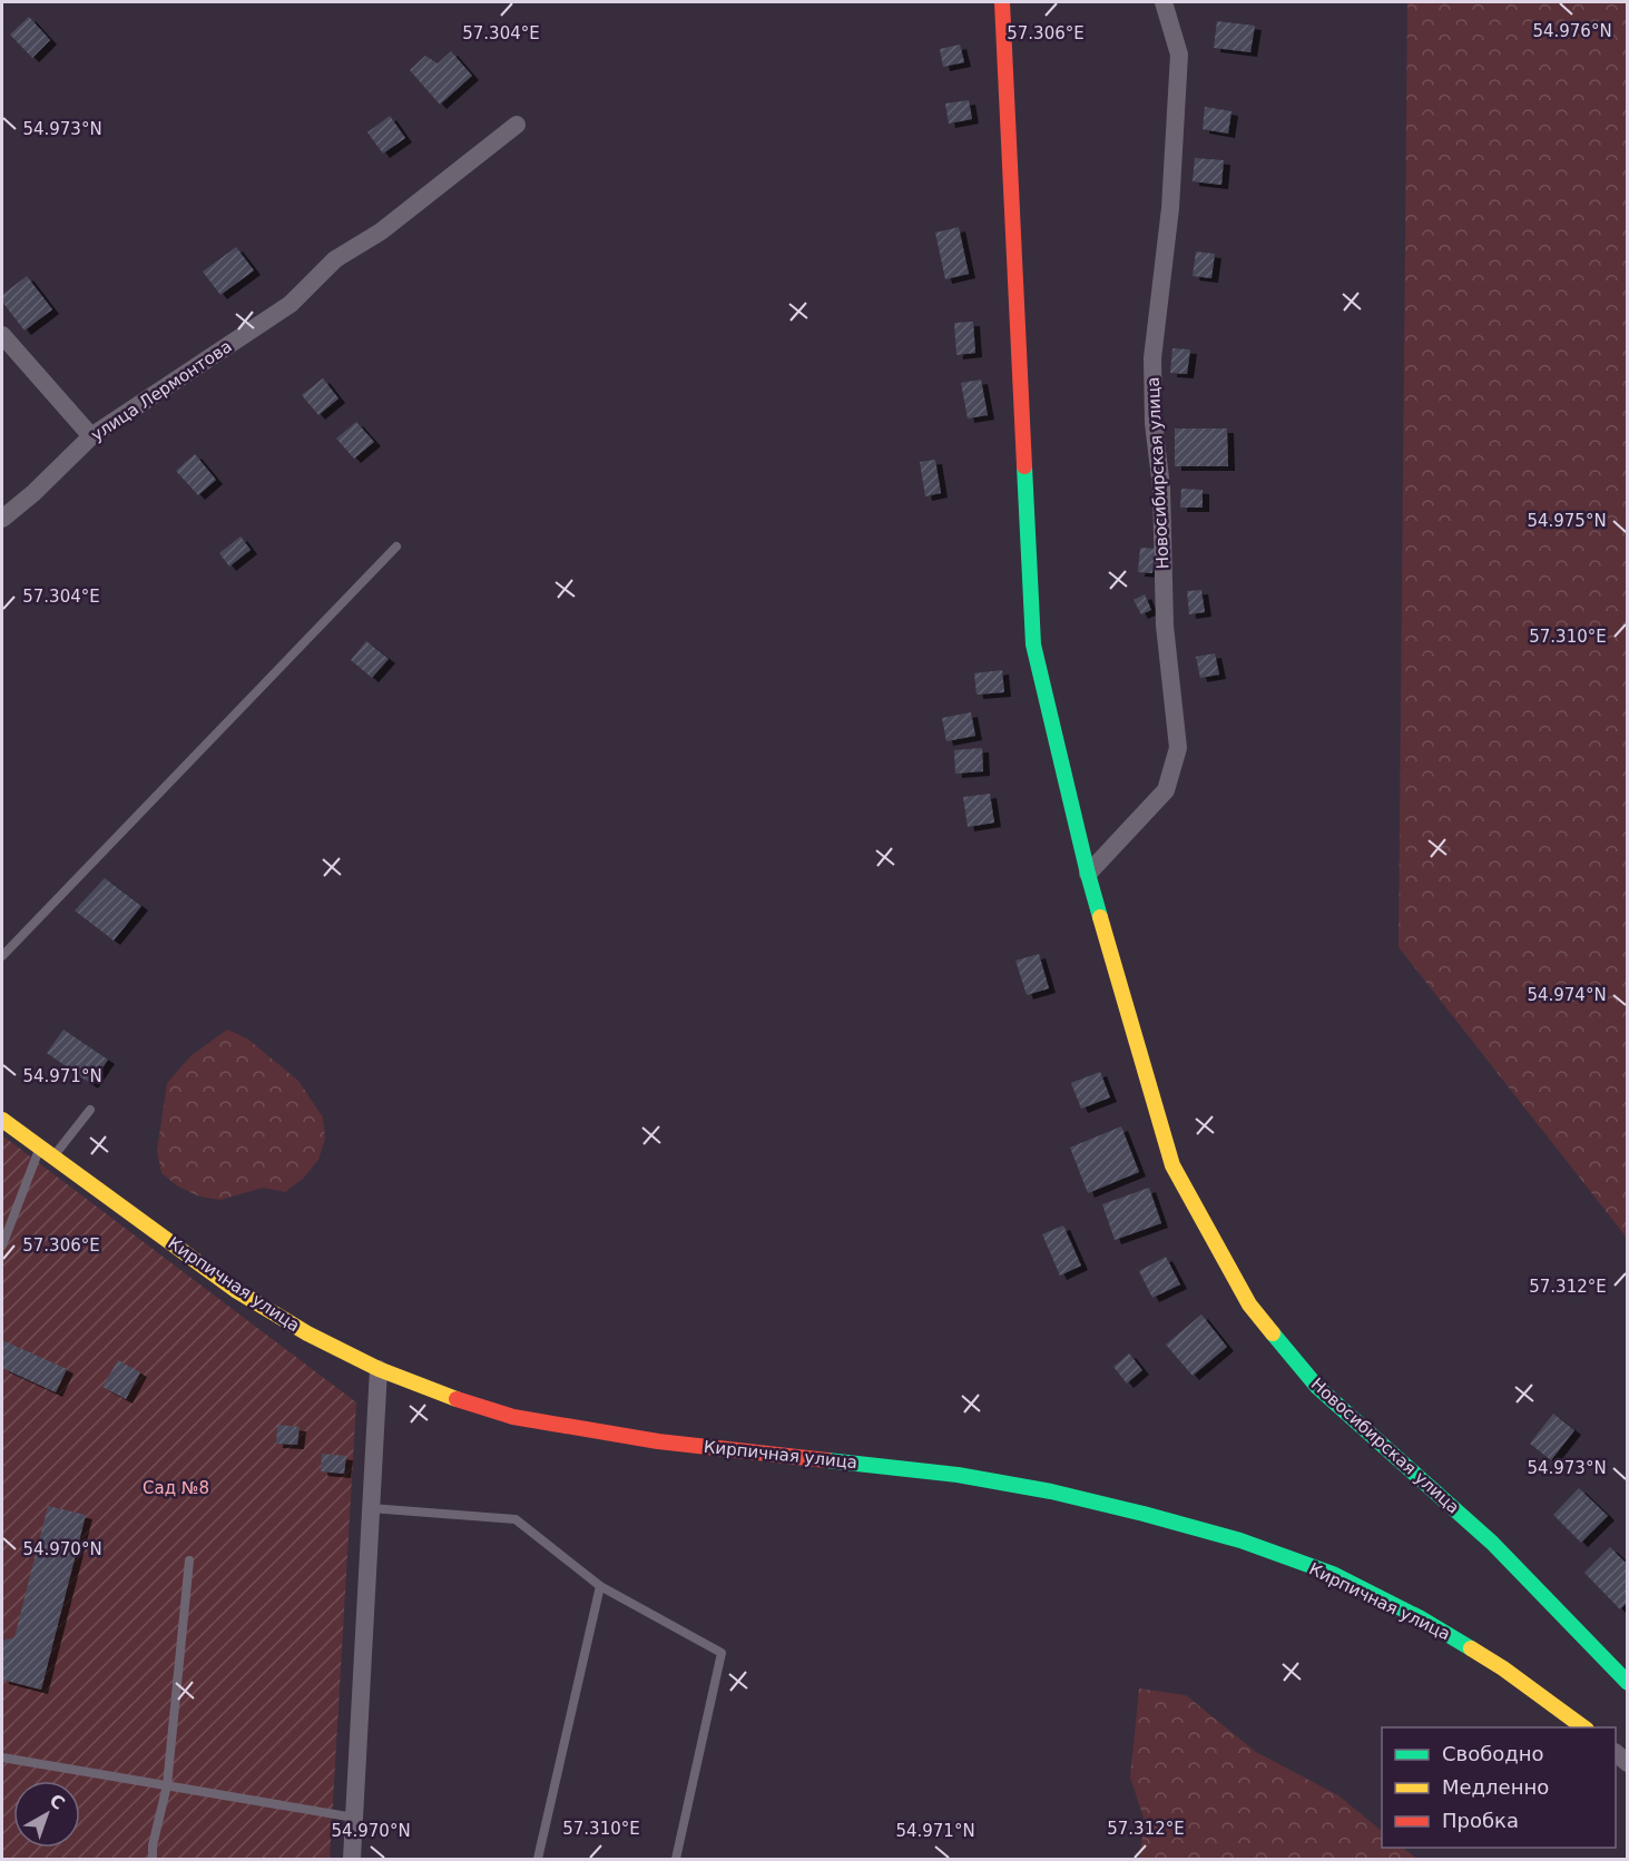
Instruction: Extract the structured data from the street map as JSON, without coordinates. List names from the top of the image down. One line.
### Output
{"streets":{"street":["улица Лермонтова","Новосибирская улица","Кирпичная улица"]},"parks":["Сад №8"],"legend":["Свободно","Медленно","Пробка"],"north":"top right","coordinates":["54.976°N","57.304°E","57.306°E","54.973°N","54.975°N","57.310°E","54.974°N","54.971°N","57.312°E","54.970°N"]}
